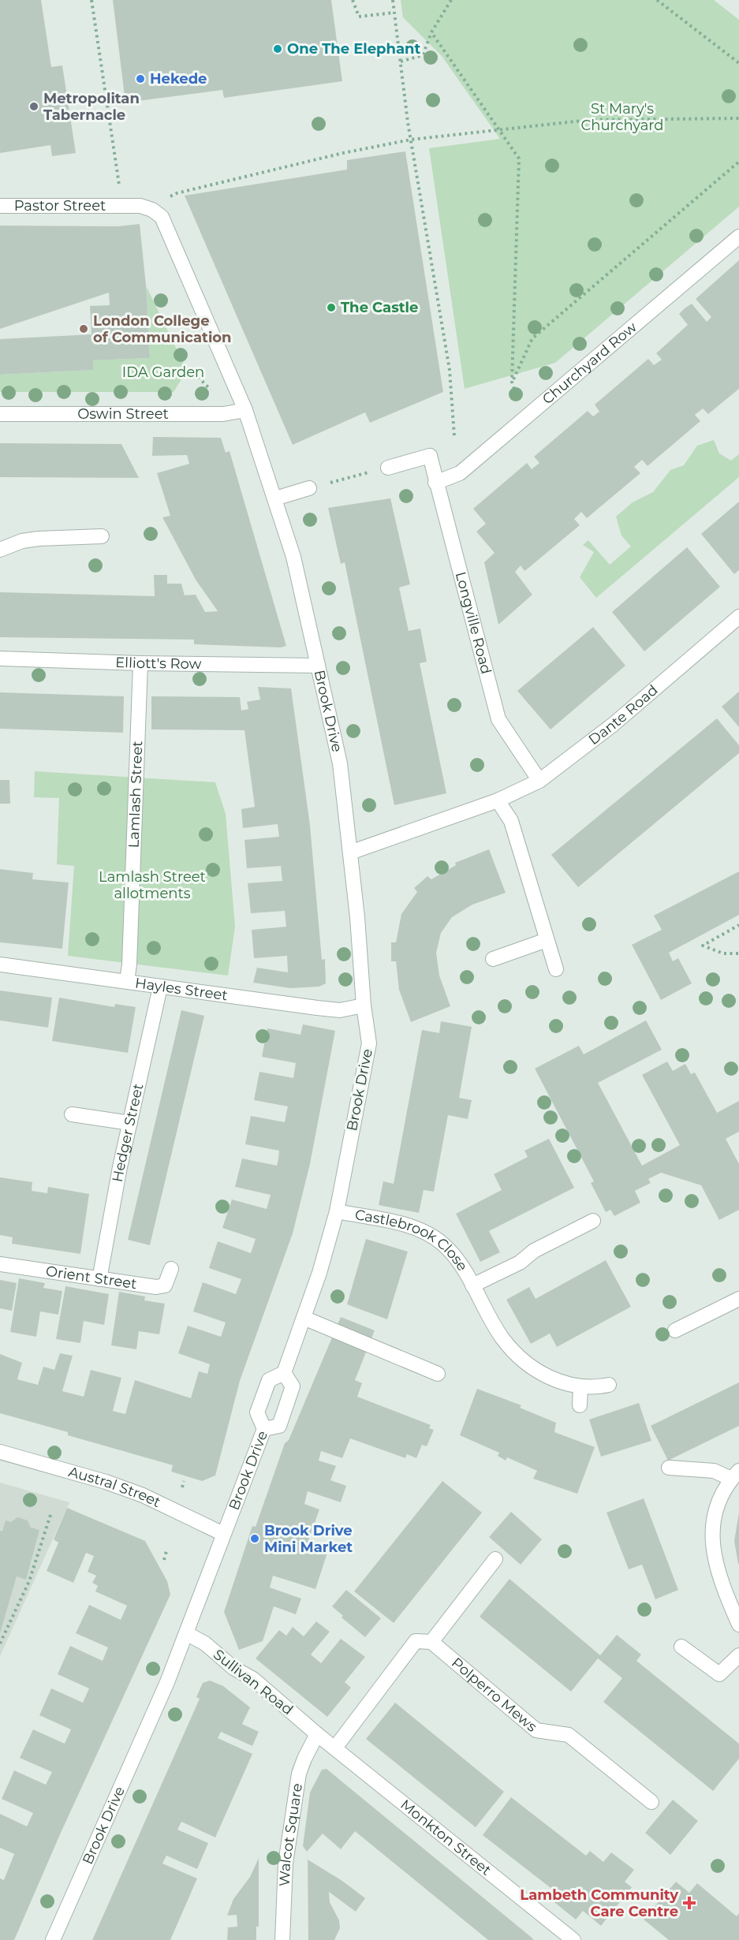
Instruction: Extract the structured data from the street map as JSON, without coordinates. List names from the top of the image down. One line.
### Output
{"streets":{"street":["Pastor Street","Churchyard Row","Oswin Street","Longville Road","Elliott's Row","Brook Drive","Dante Road","Lamlash Street","Hayles Street","Hedger Street","Castlebrook Close","Orient Street","Austral Street","Sullivan Road","Polperro Mews","Walcot Square","Monkton Street"]},"crossings":[["Churchyard Row","Longville Road"],["Oswin Street","Brook Drive"],["Longville Road","Dante Road"],["Elliott's Row","Brook Drive"],["Elliott's Row","Lamlash Street"],["Brook Drive","Dante Road"],["Brook Drive","Hayles Street"],["Brook Drive","Castlebrook Close"],["Brook Drive","Austral Street"],["Brook Drive","Sullivan Road"],["Lamlash Street","Hayles Street"],["Hayles Street","Hedger Street"],["Hedger Street","Orient Street"],["Sullivan Road","Walcot Square"],["Sullivan Road","Monkton Street"],["Walcot Square","Monkton Street"]],"parks":["St Mary's Churchyard","IDA Garden","Lamlash Street allotments"],"places":{"other":["One The Elephant","Hekede","Metropolitan Tabernacle","The Castle","London College of Communication","Brook Drive Mini Market"],"health":["Lambeth Community Care Centre"]}}
